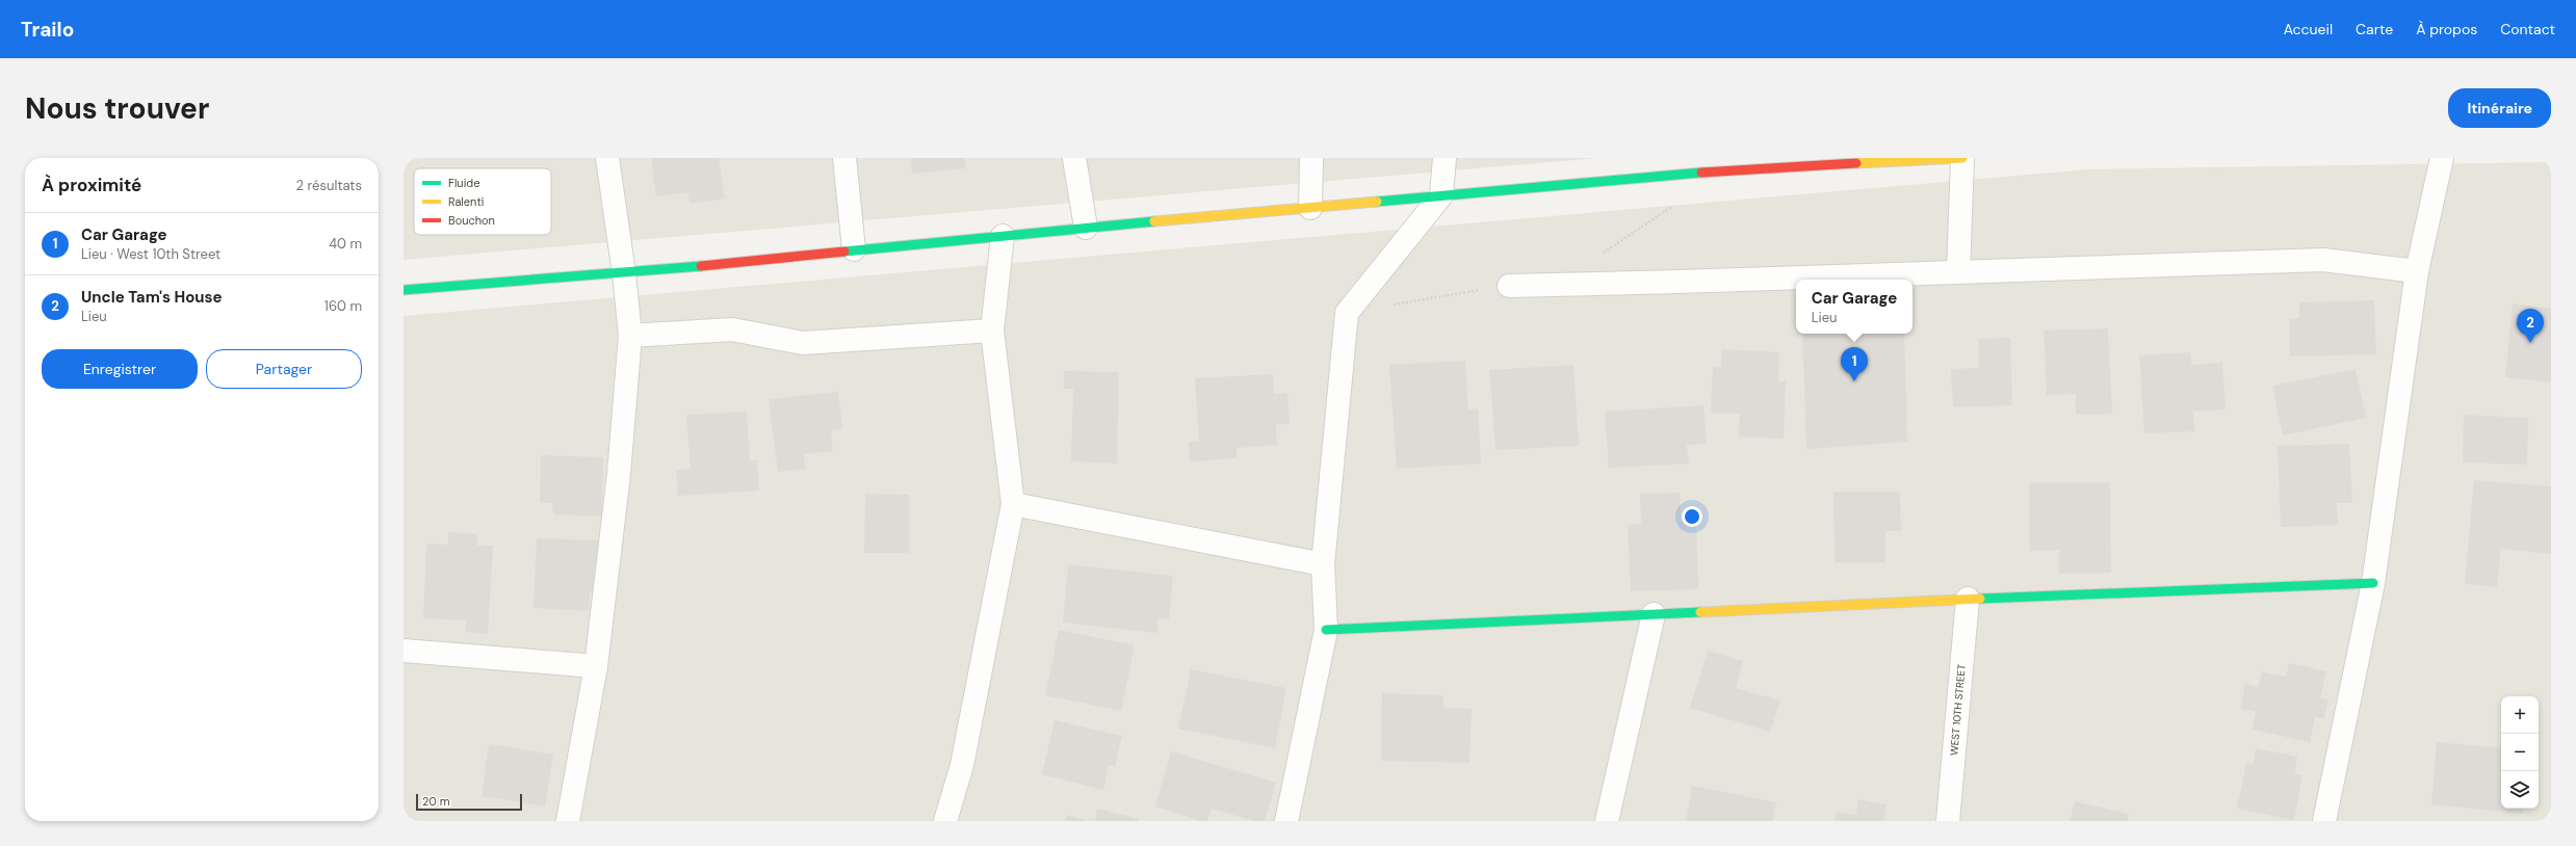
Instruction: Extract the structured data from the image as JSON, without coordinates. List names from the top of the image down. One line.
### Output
{"streets":{"street":["WEST 10TH STREET"]},"legend":["Fluide","Ralenti","Bouchon"],"scale_bar":"20 m","page":{"header":"Trailo","nav":["Accueil","Carte","À propos","Contact"],"buttons":["Itinéraire",["Enregistrer","Partager"]],"title":"Nous trouver","heading":["À proximité","2 résultats"],"list":[{"mark":"1","name":"Car Garage","note":"Lieu · West 10th Street","value":"40 m"},{"mark":"2","name":"Uncle Tam's House","note":"Lieu","value":"160 m"}],"popup":["Car Garage","Lieu"],"pins":["2","1"],"map_buttons":["+","−"],"scale":"20 m"}}
